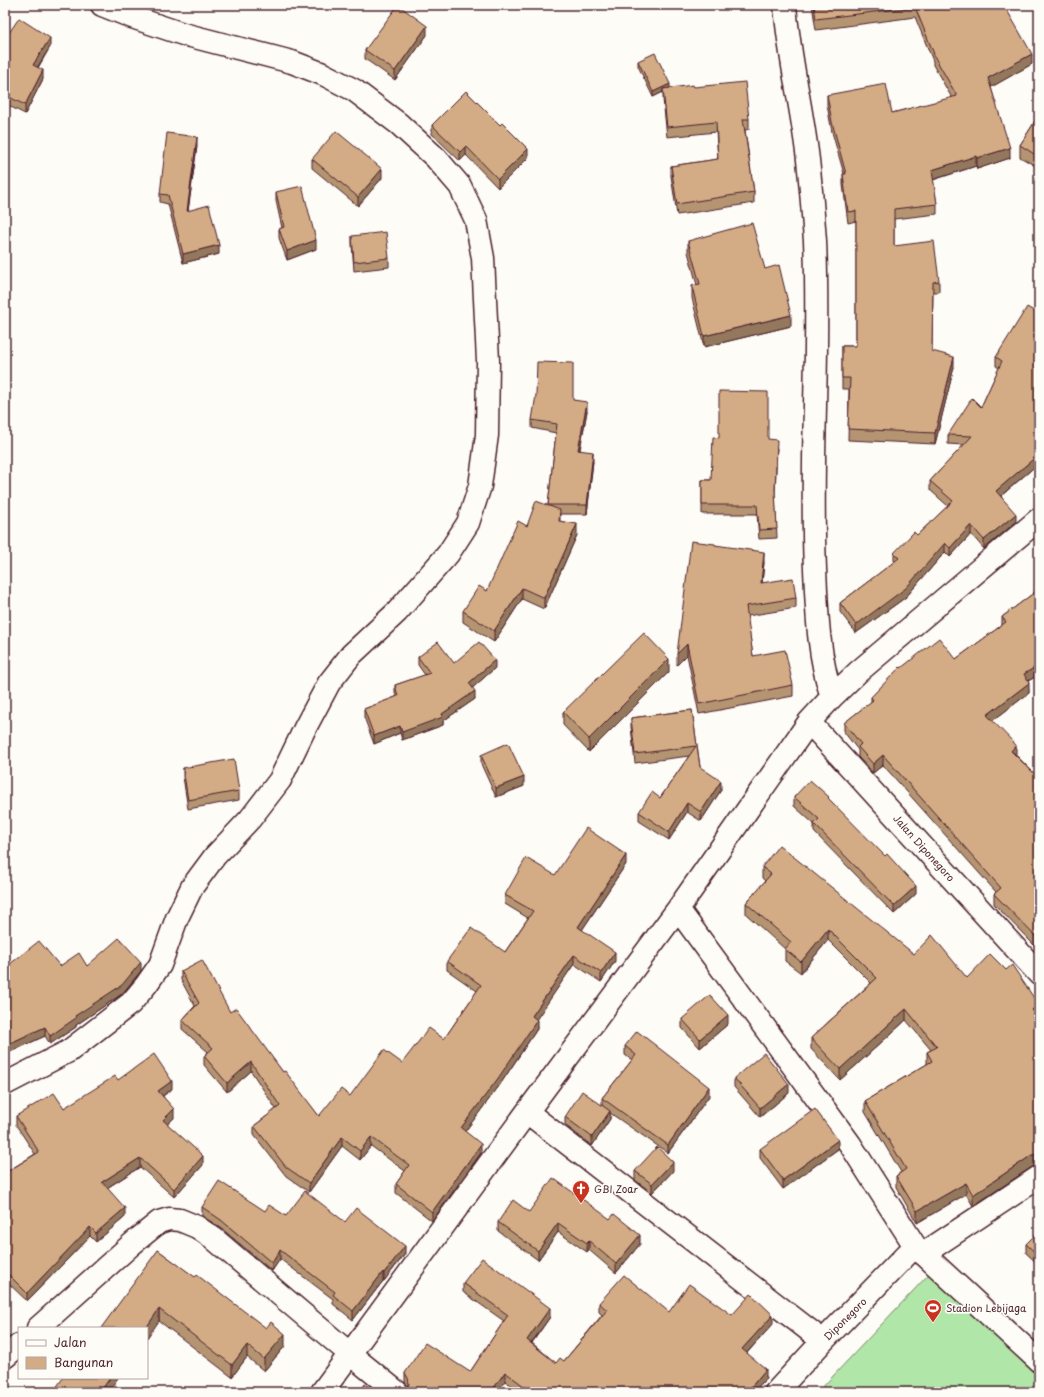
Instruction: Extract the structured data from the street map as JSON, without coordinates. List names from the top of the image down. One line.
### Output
{"streets":{"street":["Jalan Diponegoro","Diponegoro"]},"places":{"church":["GBI Zoar"],"sports":["Stadion Lebijaga"]},"legend":["Jalan","Bangunan"]}
